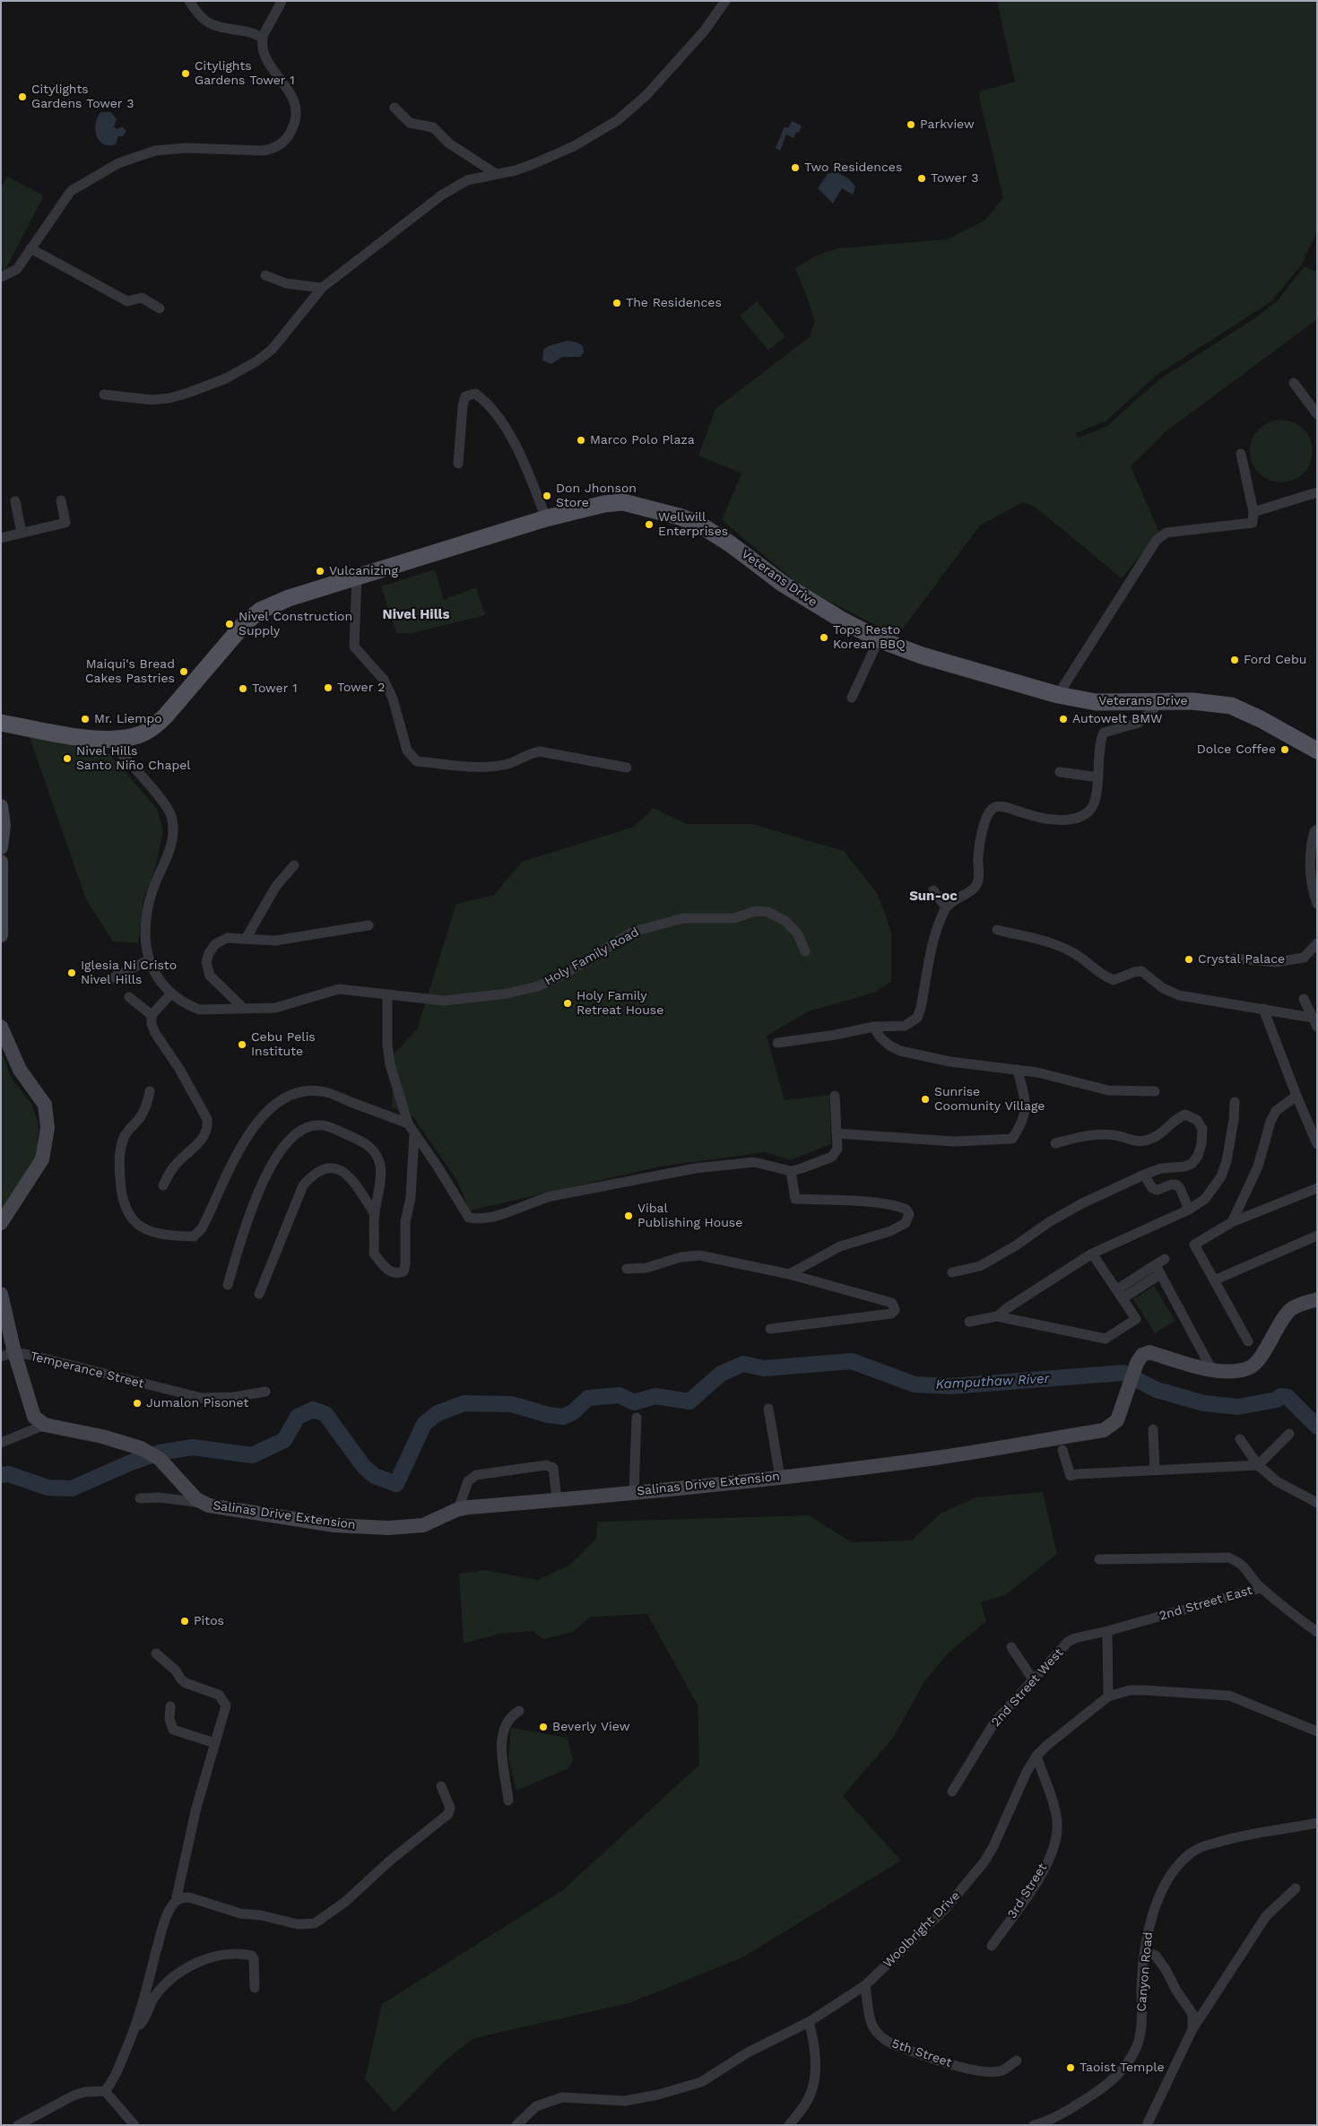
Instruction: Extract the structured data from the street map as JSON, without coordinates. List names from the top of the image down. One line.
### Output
{"streets":{"main road":["Veterans Drive"],"street":["Holy Family Road","Temperance Street","Salinas Drive Extension","2nd Street East","2nd Street West","3rd Street","Woolbright Drive","Canyon Road","5th Street"]},"crossings":[["Veterans Drive","Holy Family Road"],["2nd Street East","2nd Street West"],["3rd Street","Woolbright Drive"],["Woolbright Drive","5th Street"]],"districts":["Nivel Hills","Sun-oc"],"water":["Kamputhaw River"],"places":["Citylights Gardens Tower 1","Citylights Gardens Tower 3","Parkview","Two Residences","Tower 3","The Residences","Marco Polo Plaza","Don Jhonson Store","Wellwill Enterprises","Vulcanizing","Nivel Construction Supply","Tops Resto Korean BBQ","Ford Cebu","Maiqui's Bread Cakes Pastries","Tower 2","Tower 1","Mr. Liempo","Autowelt BMW","Dolce Coffee","Nivel Hills Santo Niño Chapel","Crystal Palace","Iglesia Ni Cristo Nivel Hills","Holy Family Retreat House","Cebu Pelis Institute","Sunrise Coomunity Village","Vibal Publishing House","Jumalon Pisonet","Pitos","Beverly View","Taoist Temple"]}
